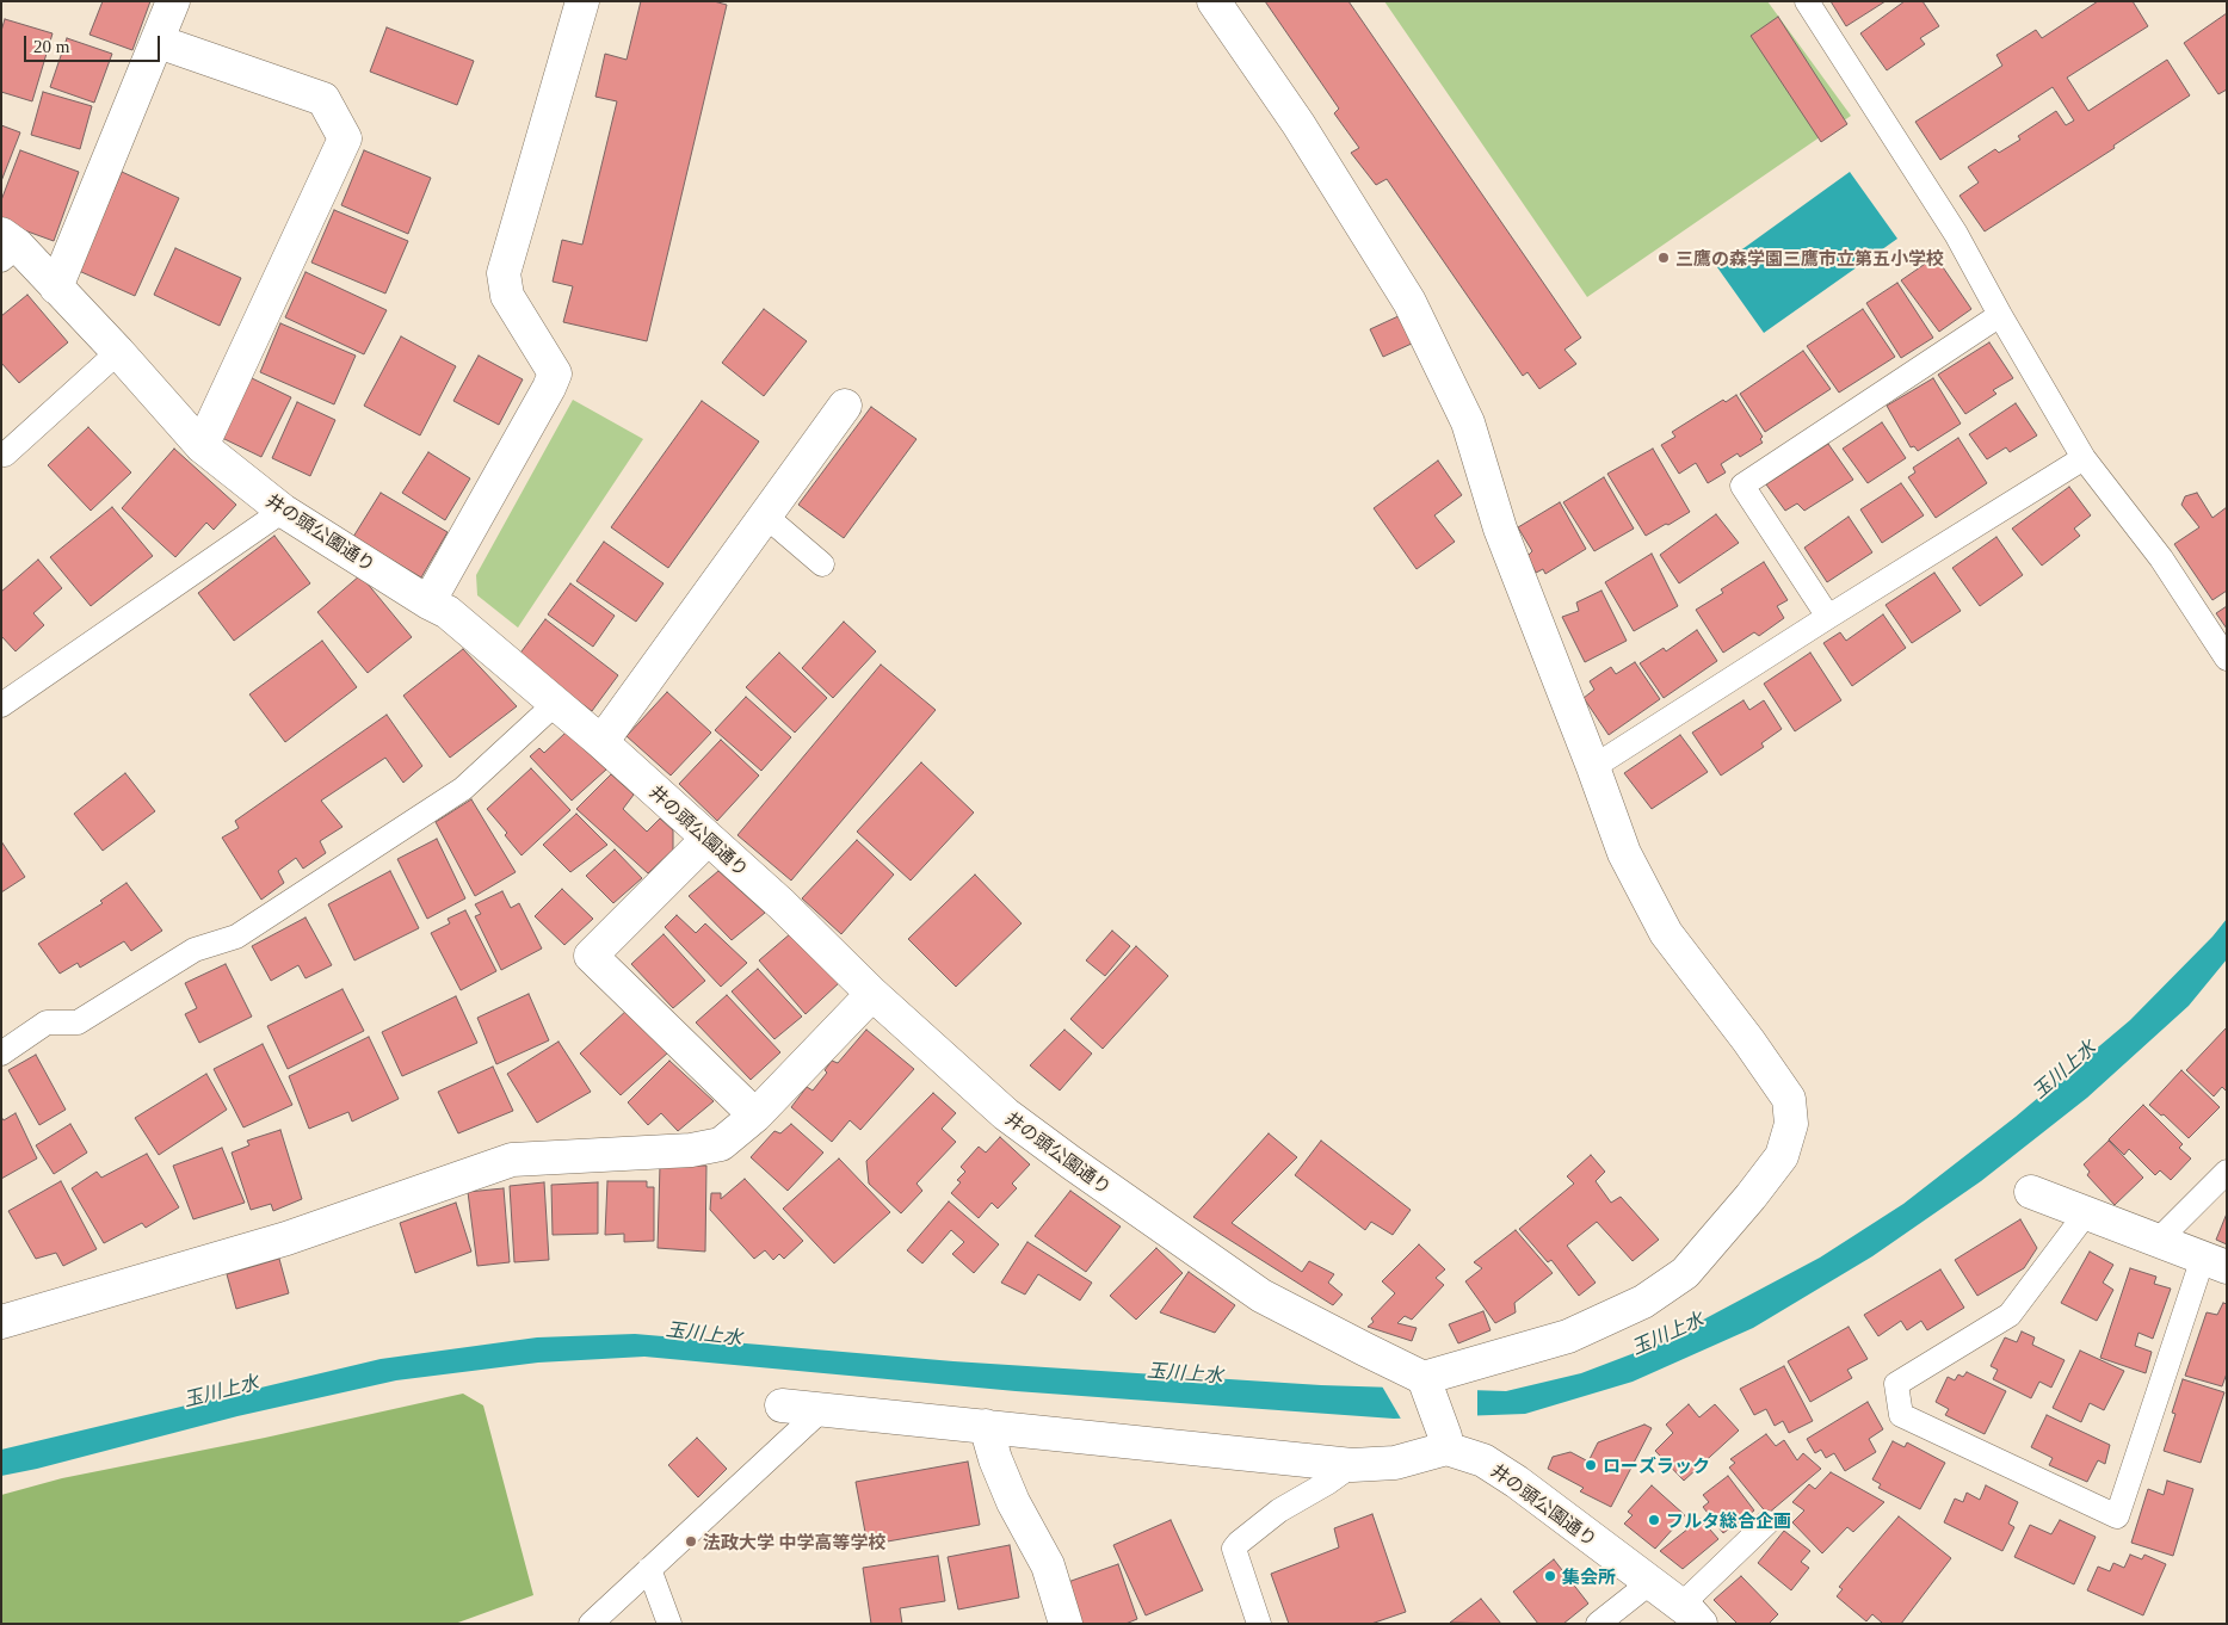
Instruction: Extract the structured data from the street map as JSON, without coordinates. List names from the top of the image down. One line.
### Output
{"streets":{"street":["井の頭公園通り"]},"water":["玉川上水"],"places":["三鷹の森学園三鷹市立第五小学校","ローズラック","フルタ総合企画","法政大学 中学高等学校","集会所"],"scale_bar":"20 m"}
